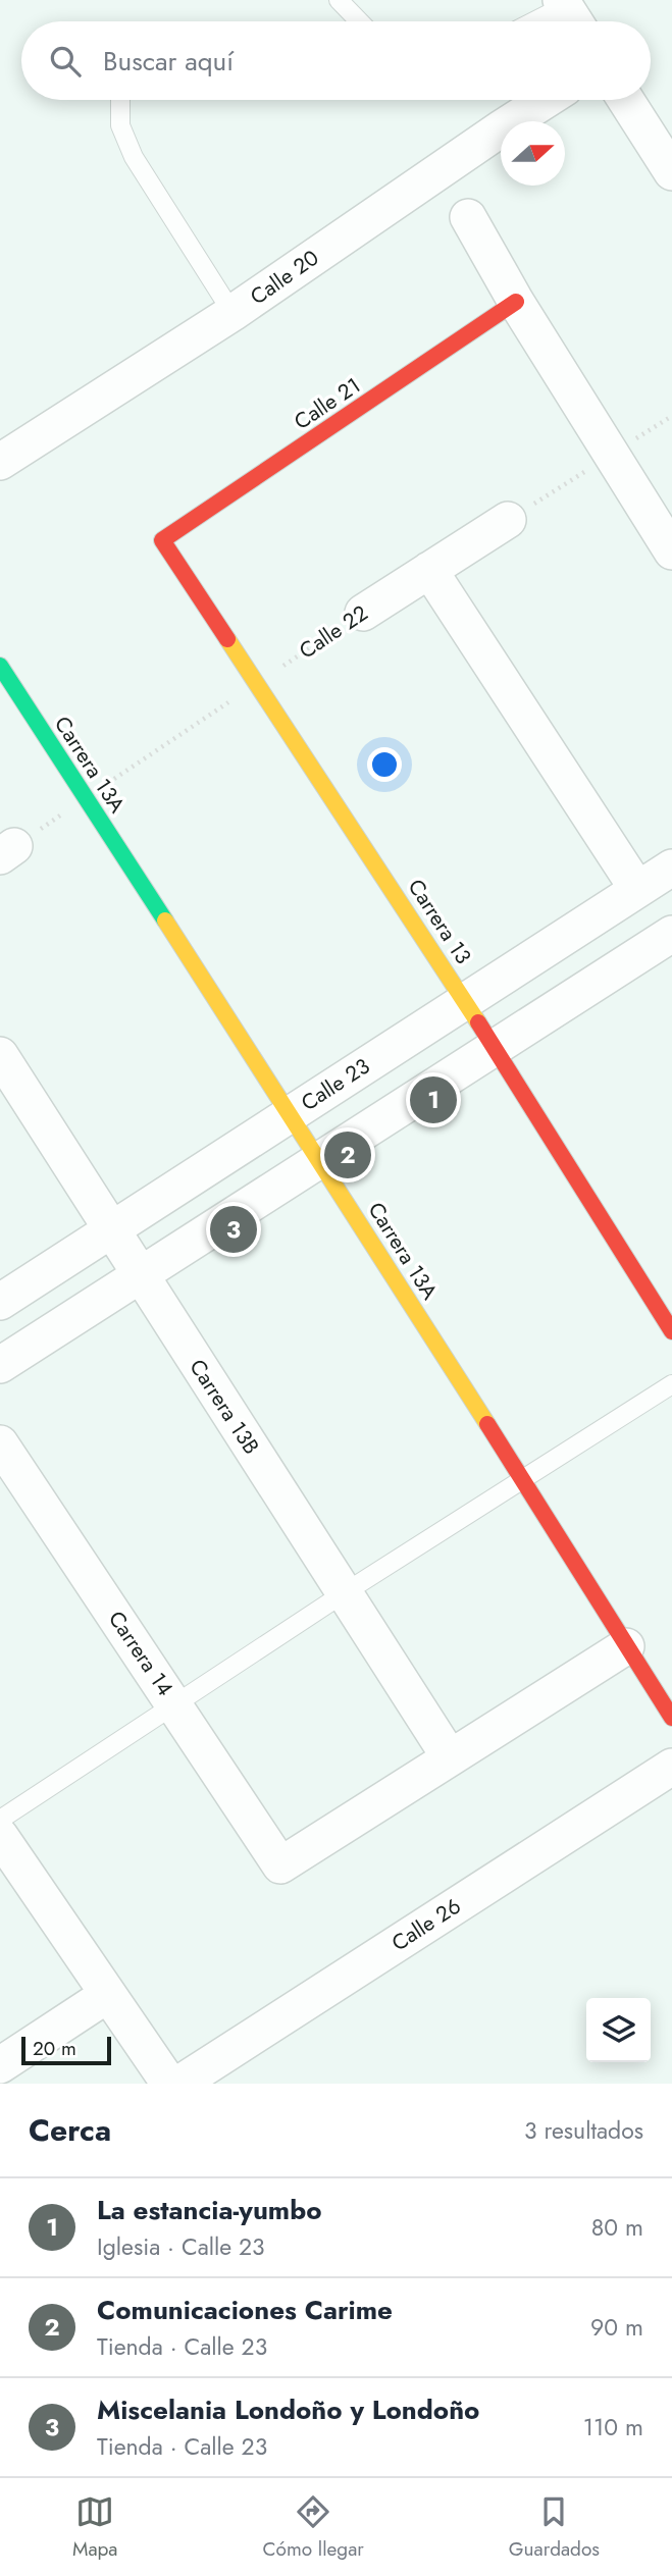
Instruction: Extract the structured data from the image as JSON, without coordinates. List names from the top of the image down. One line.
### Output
{"streets":{"street":["Calle 20","Calle 21","Calle 22","Carrera 13A","Carrera 13","Calle 23","Carrera 13B","Carrera 14","Calle 26"]},"crossings":[["Calle 21","Carrera 13"],["Calle 22","Carrera 13A"],["Calle 22","Carrera 13"],["Carrera 13A","Calle 23"],["Carrera 13","Calle 23"],["Calle 23","Carrera 13B"],["Carrera 13B","Carrera 14"]],"scale_bar":"20 m","north":"right","page":{"search":"Buscar aquí","pins":["1","2","3"],"scale":"20 m","heading":["Cerca","3 resultados"],"list":[{"mark":"1","name":"La estancia-yumbo","note":"Iglesia · Calle 23","value":"80 m"},{"mark":"2","name":"Comunicaciones Carime","note":"Tienda · Calle 23","value":"90 m"},{"mark":"3","name":"Miscelania Londoño y Londoño","note":"Tienda · Calle 23","value":"110 m"}],"nav":["Mapa","Cómo llegar","Guardados"]}}
